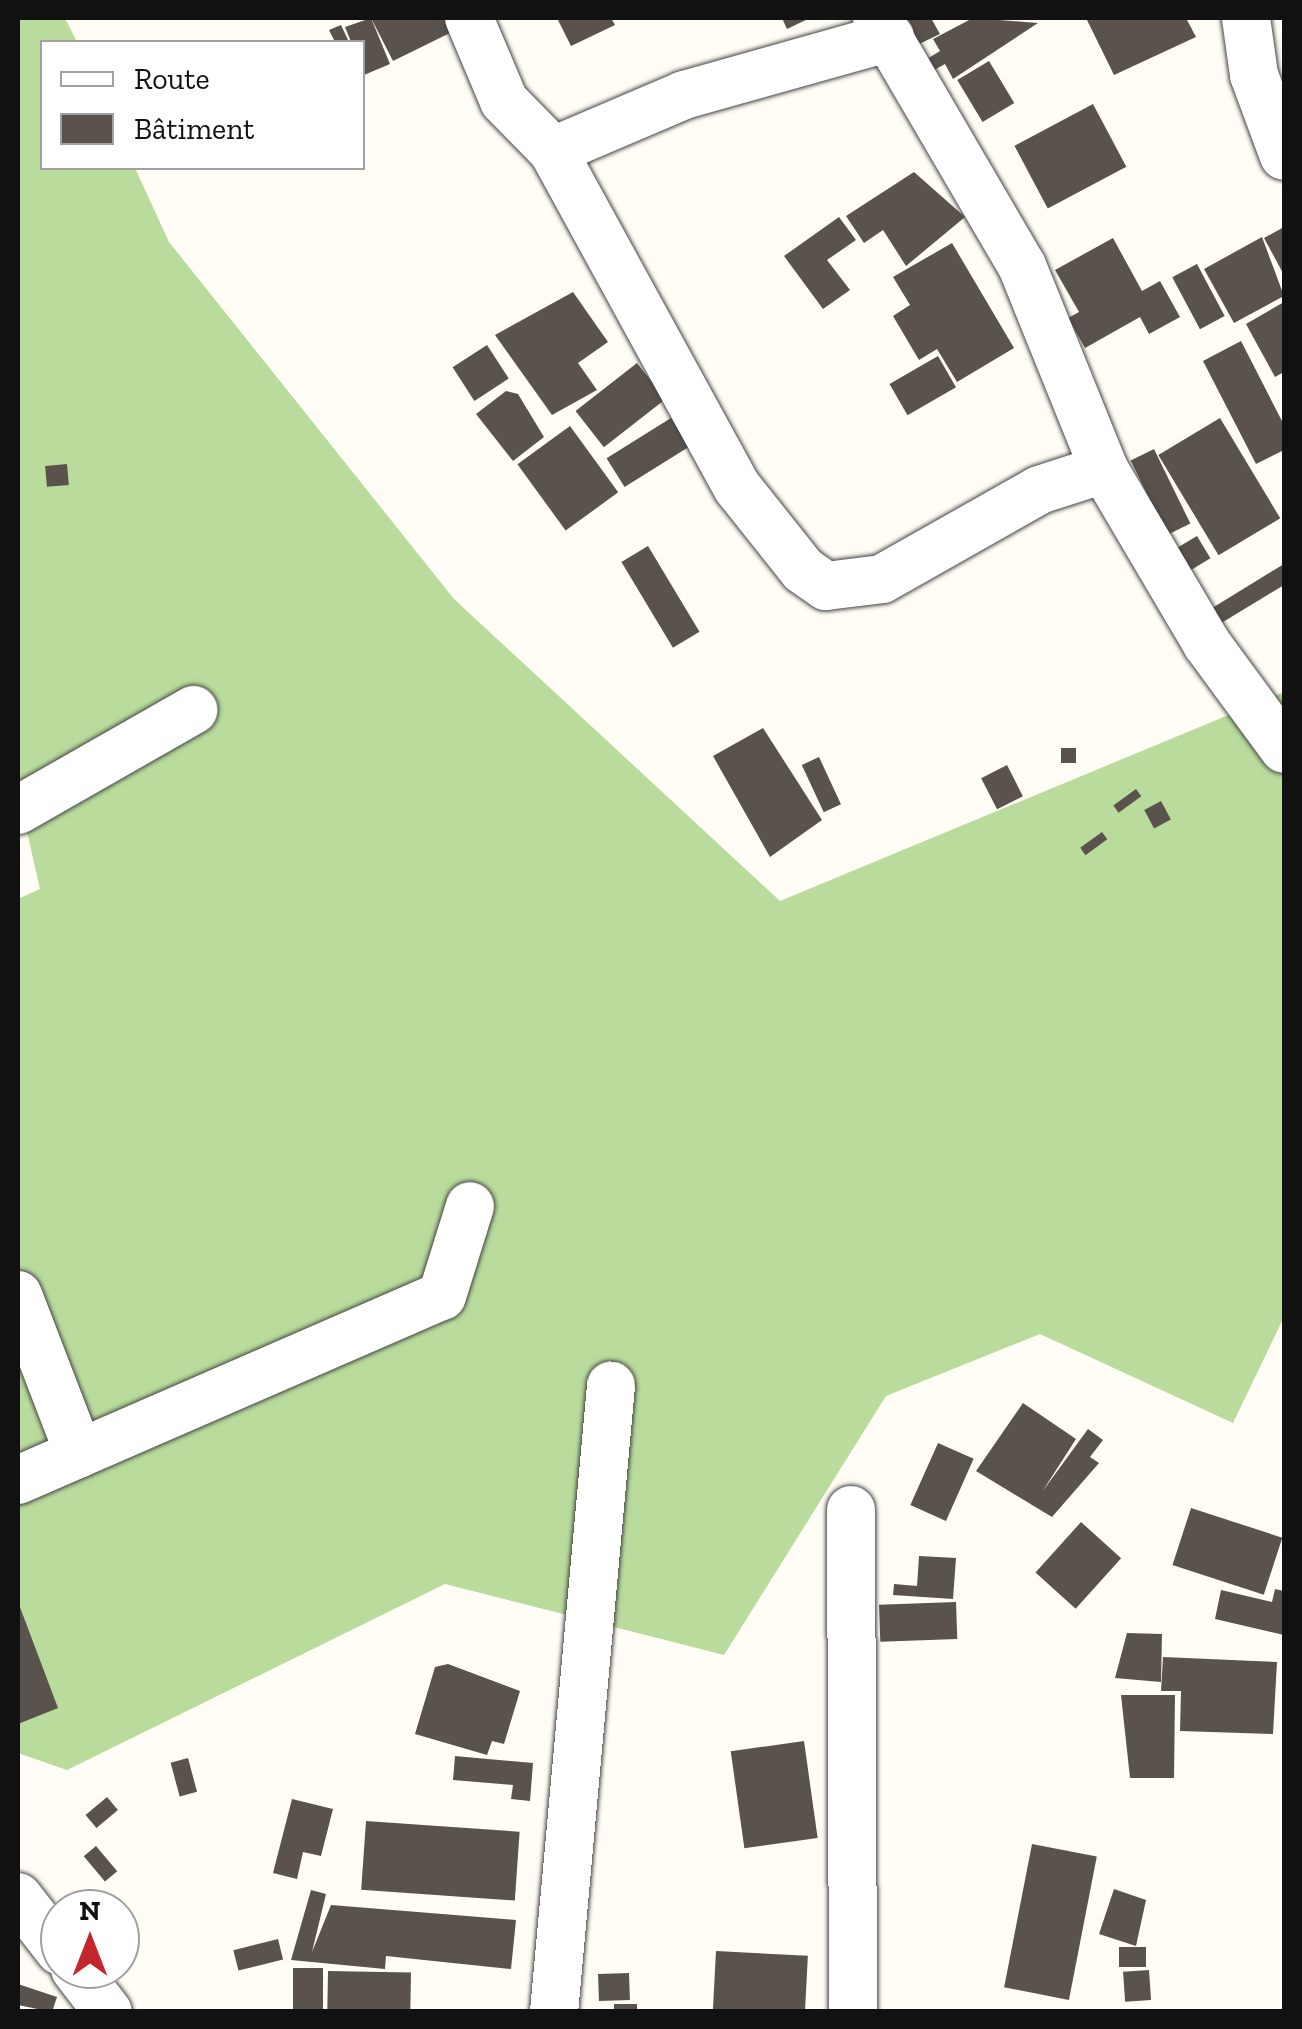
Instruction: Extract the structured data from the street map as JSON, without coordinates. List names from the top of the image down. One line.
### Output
{"legend":["Route","Bâtiment"],"north":"top"}
